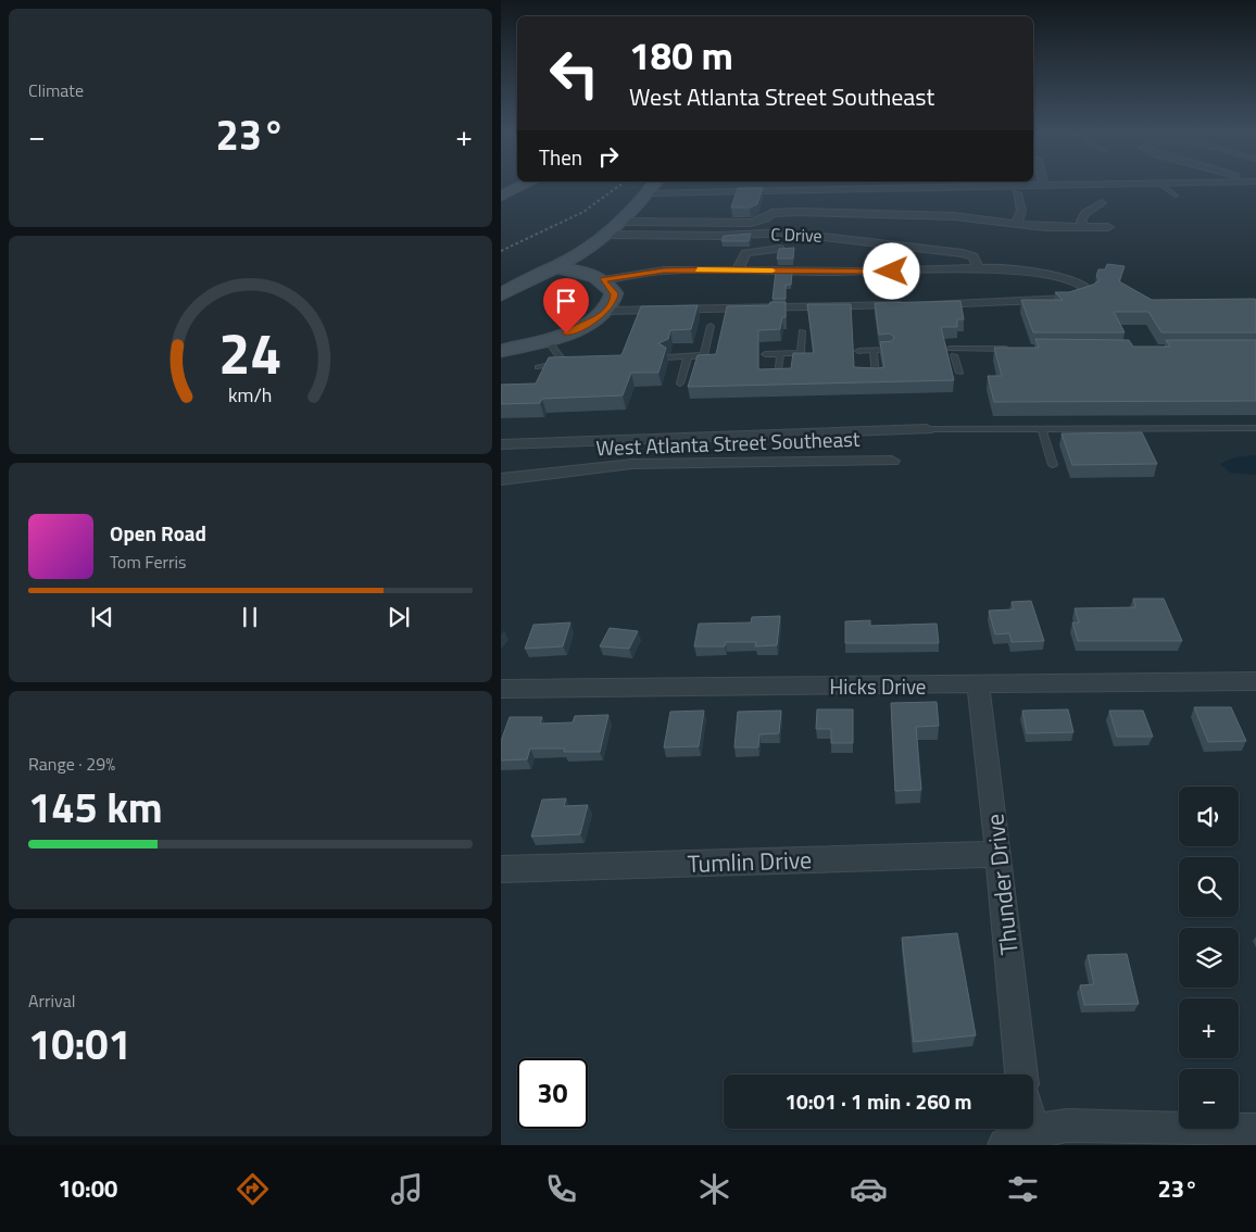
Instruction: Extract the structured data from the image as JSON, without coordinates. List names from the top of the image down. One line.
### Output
{"streets":{"street":["C Drive","West Atlanta Street Southeast","Hicks Drive","Tumlin Drive","Thunder Drive"]},"crossings":[["Hicks Drive","Thunder Drive"],["Tumlin Drive","Thunder Drive"]],"page":{"tile":["Climate",["Range · 29%","145 km"],["Arrival","10:01"]],"turn":["180 m","West Atlanta Street Southeast"],"heat":["−","23°","+"],"then":"Then","song":["Open Road","Tom Ferris"],"map_buttons":["+","−"],"limit":"30","trip":"10:01 · 1 min · 260 m","tabs":["10:00","23°"],"gauge":["24","km/h"]}}
